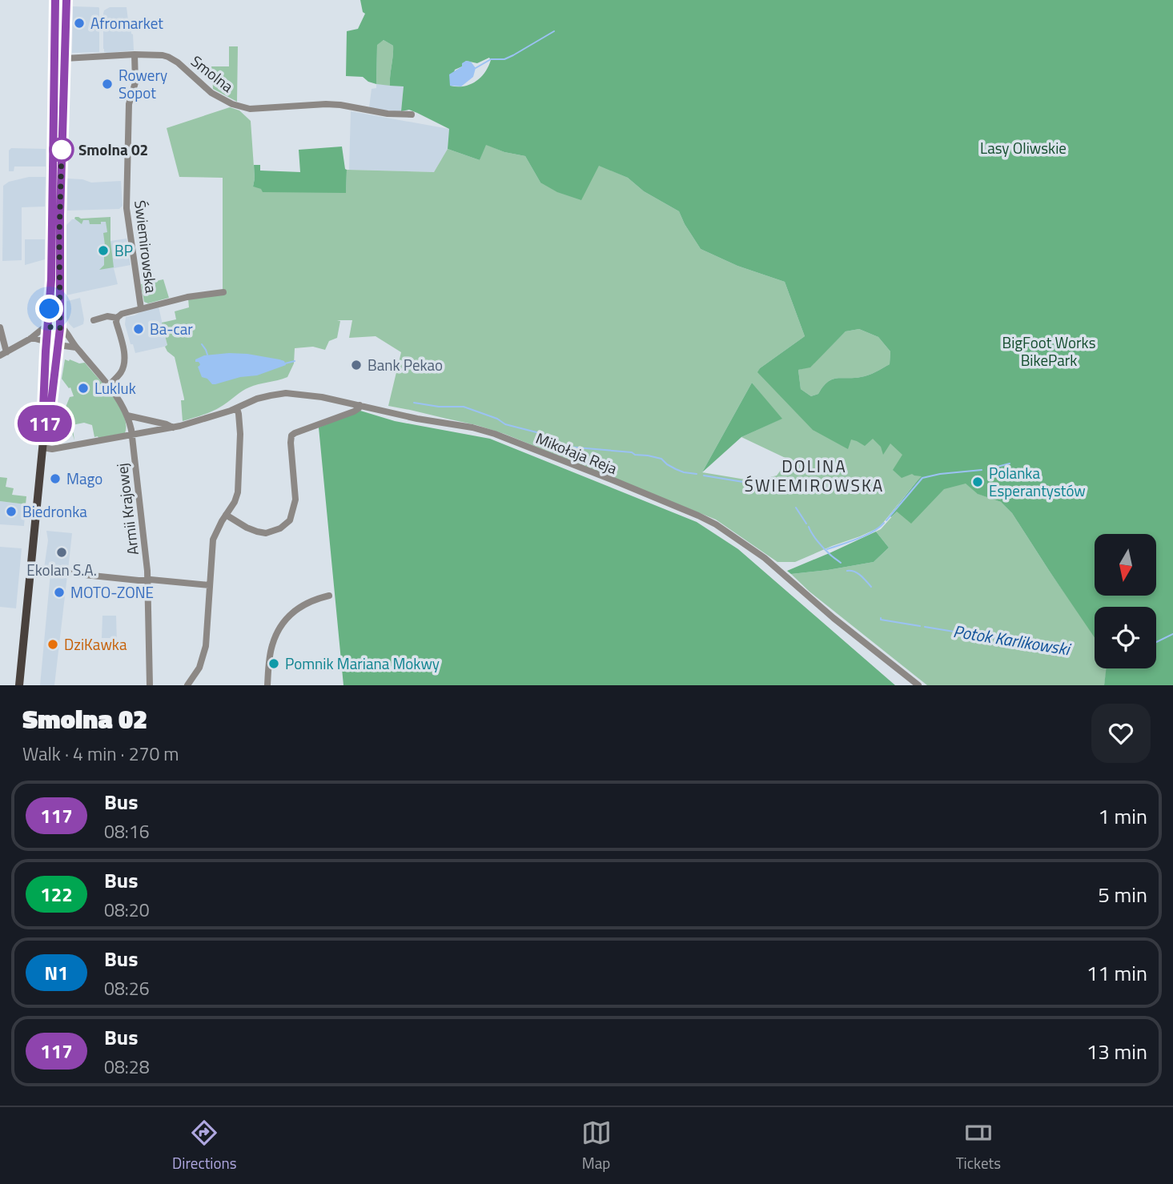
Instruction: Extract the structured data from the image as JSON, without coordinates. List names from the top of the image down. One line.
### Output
{"streets":{"street":["Smolna","Świemirowska","Mikołaja Reja","Armii Krajowej"]},"crossings":[["Smolna","Świemirowska"],["Mikołaja Reja","Armii Krajowej"]],"districts":["DOLINA ŚWIEMIROWSKA"],"water":["Potok Karlikowski"],"parks":["Lasy Oliwskie","BigFoot Works BikePark"],"places":["Afromarket","Rowery Sopot","Smolna 02","BP","Ba-car","Bank Pekao","Lukluk","Mago","Polanka Esperantystów","Biedronka","Ekolan S.A.","MOTO-ZONE","DziKawka","Pomnik Mariana Mokwy"],"lines":["bus line 117"],"north":"bottom","page":{"on_map":"117","heading":["Smolna 02","Walk · 4 min · 270 m"],"list":[{"mark":"117","name":"Bus","note":"08:16","value":"1 min"},{"mark":"122","name":"Bus","note":"08:20","value":"5 min"},{"mark":"N1","name":"Bus","note":"08:26","value":"11 min"},{"mark":"117","name":"Bus","note":"08:28","value":"13 min"}],"tabs":["Directions","Map","Tickets"]}}
